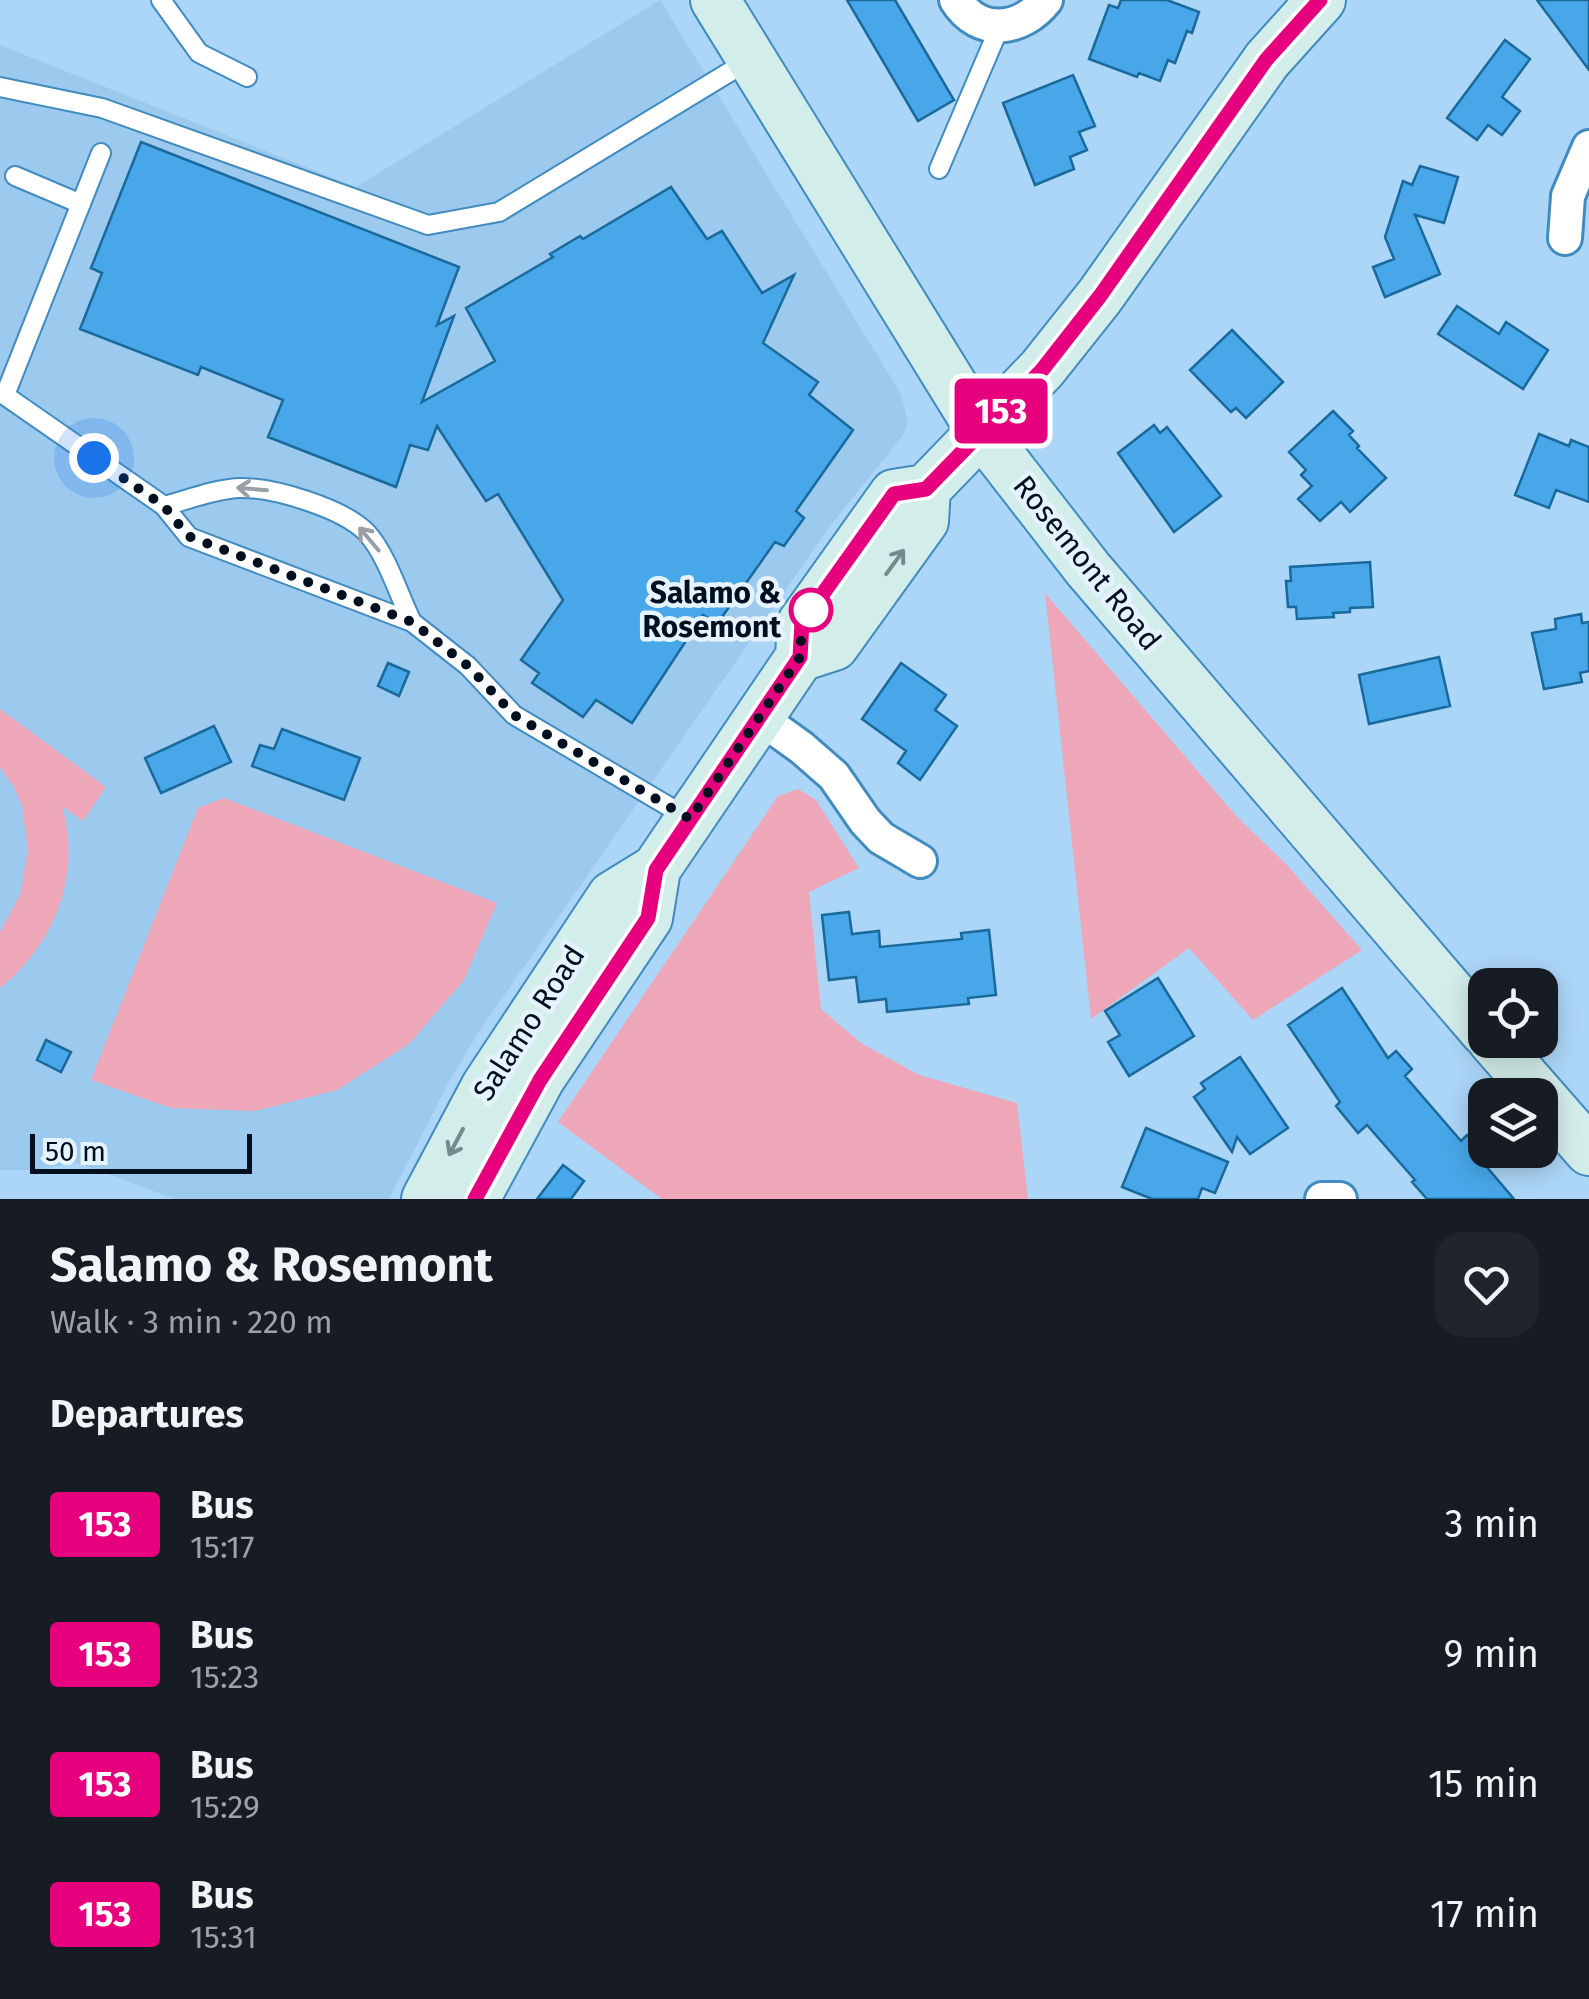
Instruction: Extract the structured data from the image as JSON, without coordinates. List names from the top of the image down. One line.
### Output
{"streets":{"main road":["Rosemont Road","Salamo Road"]},"crossings":[["Rosemont Road","Salamo Road"]],"places":["Salamo & Rosemont"],"lines":["bus line 153"],"scale_bar":"50 m","page":{"on_map":"153","scale":"50 m","heading":[["Salamo & Rosemont","Walk · 3 min · 220 m"],"Departures"],"list":[{"mark":"153","name":"Bus","note":"15:17","value":"3 min"},{"mark":"153","name":"Bus","note":"15:23","value":"9 min"},{"mark":"153","name":"Bus","note":"15:29","value":"15 min"},{"mark":"153","name":"Bus","note":"15:31","value":"17 min"}]}}
